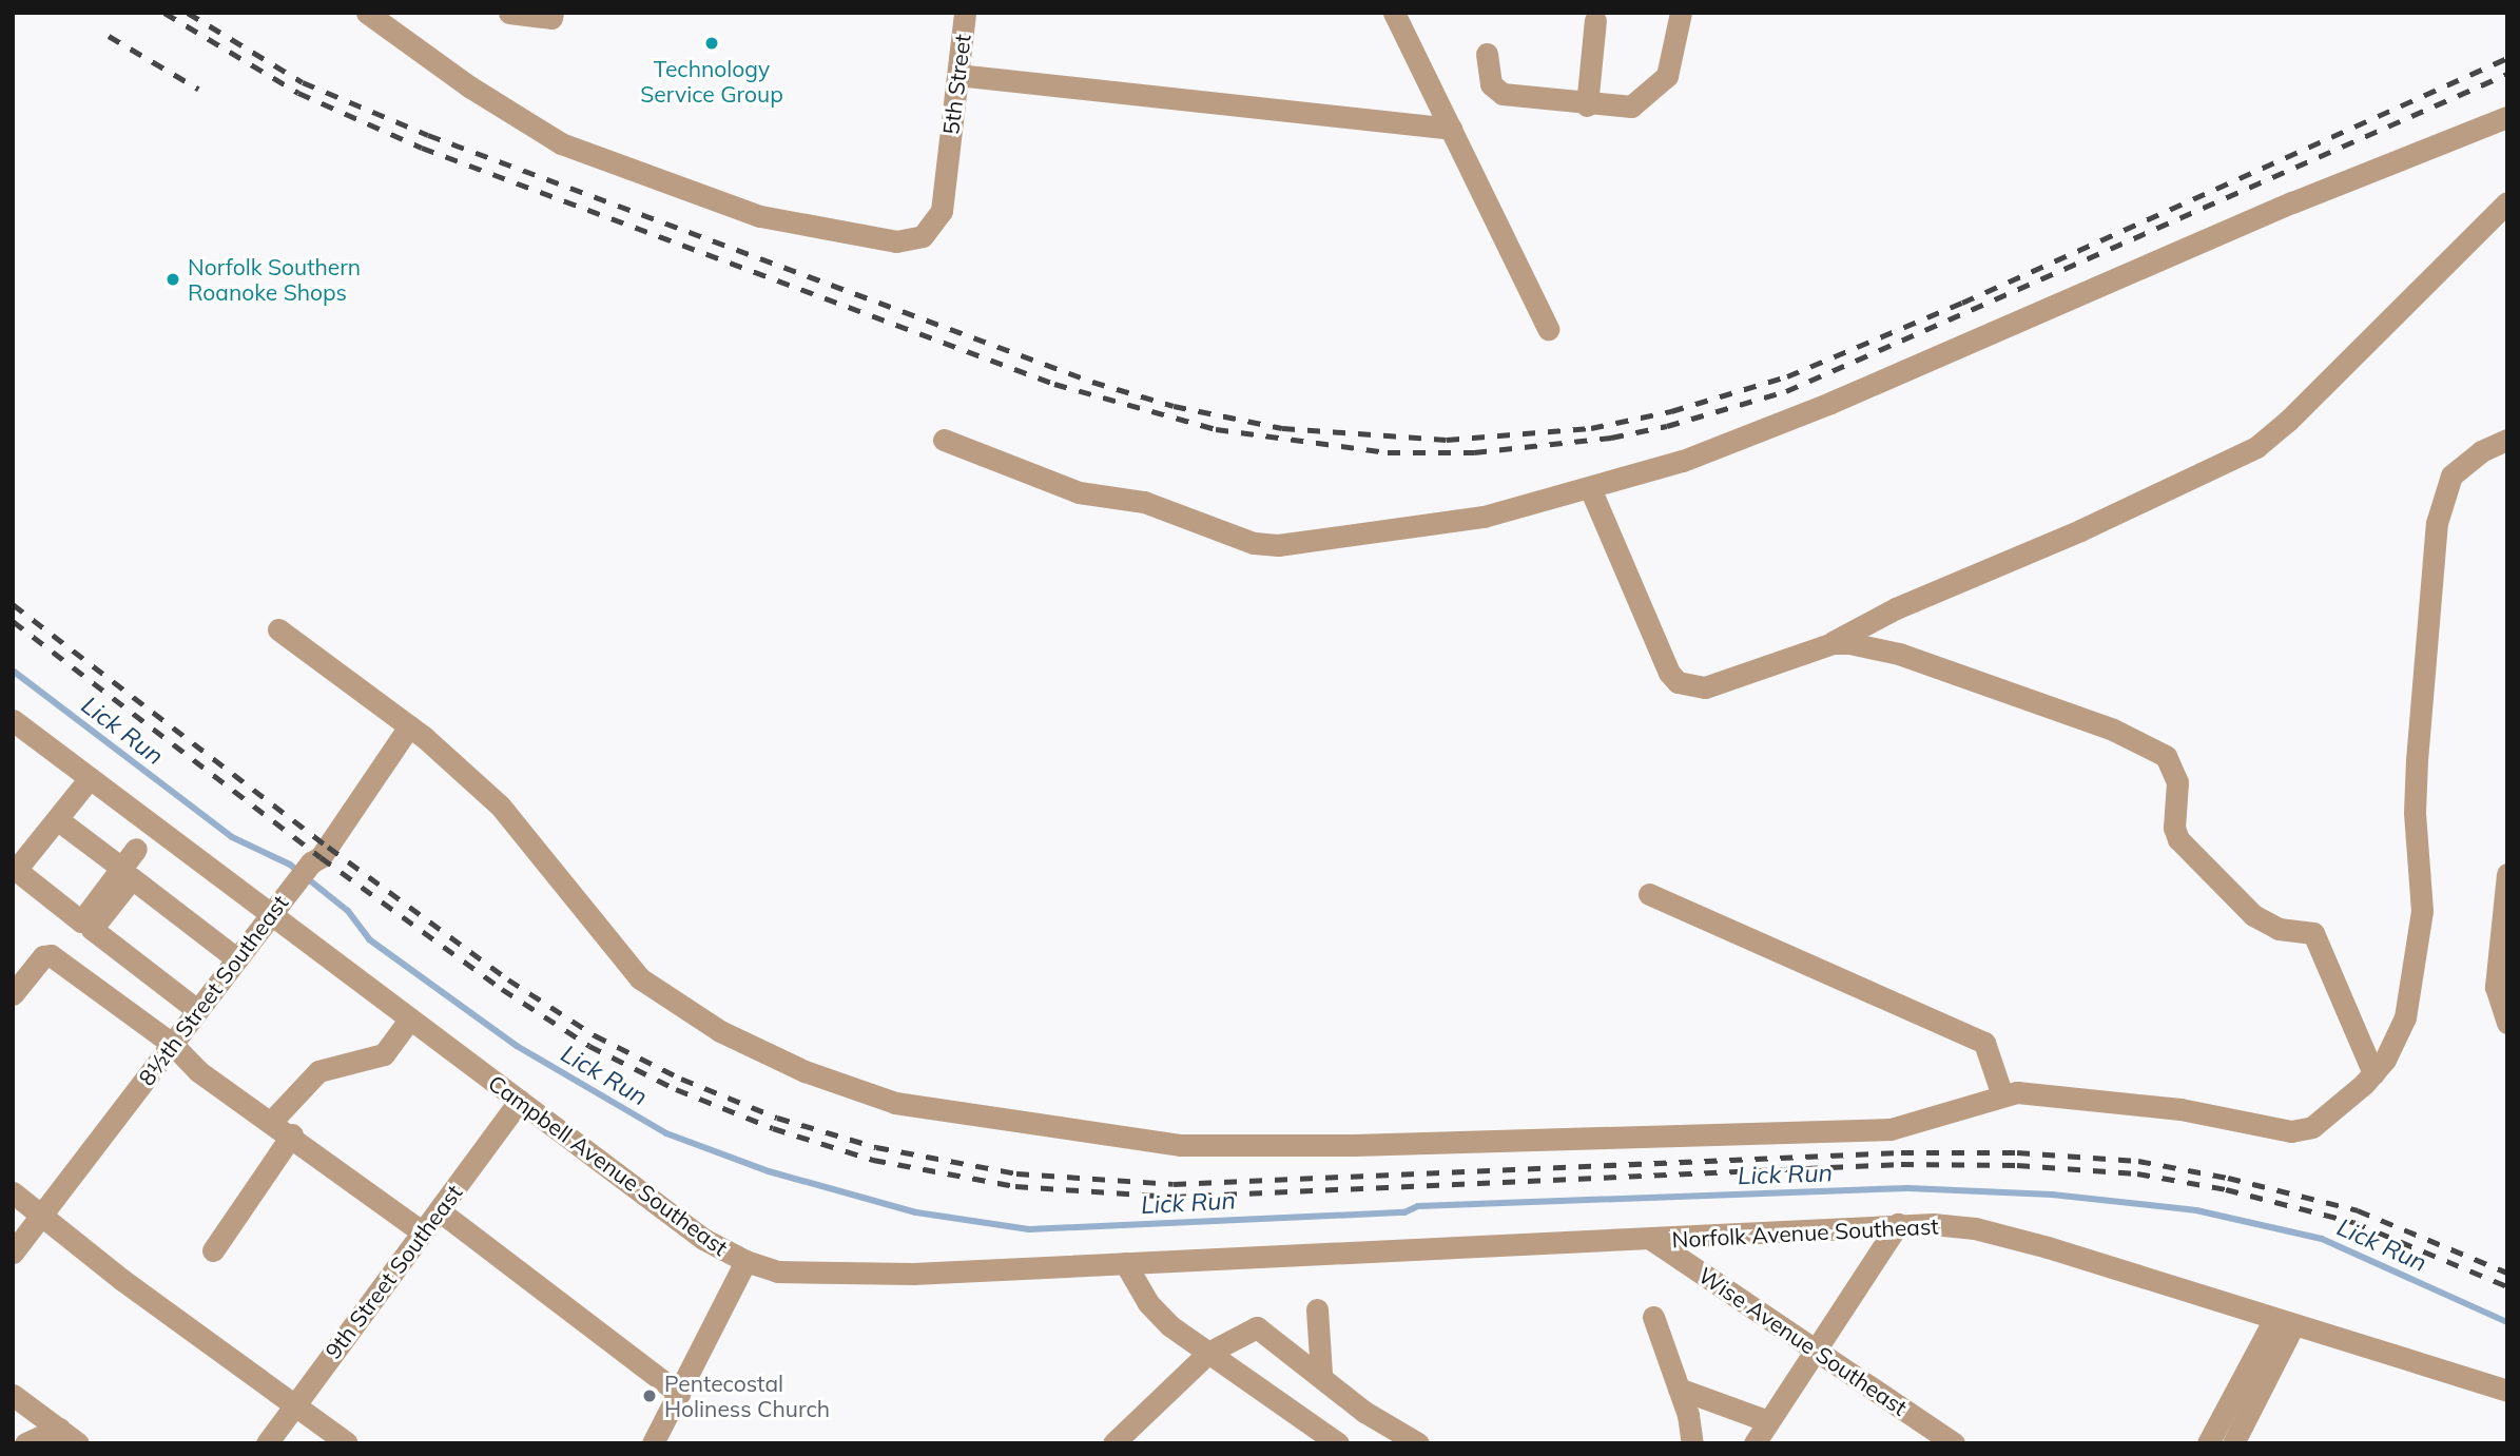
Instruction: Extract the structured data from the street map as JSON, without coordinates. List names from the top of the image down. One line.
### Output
{"streets":{"street":["5th Street","8½th Street Southeast","Campbell Avenue Southeast","Norfolk Avenue Southeast","9th Street Southeast","Wise Avenue Southeast"]},"crossings":[["8½th Street Southeast","Campbell Avenue Southeast"],["Campbell Avenue Southeast","Norfolk Avenue Southeast"],["Campbell Avenue Southeast","9th Street Southeast"],["Norfolk Avenue Southeast","Wise Avenue Southeast"]],"water":["Lick Run"],"places":["Technology Service Group","Norfolk Southern Roanoke Shops","Pentecostal Holiness Church"]}
